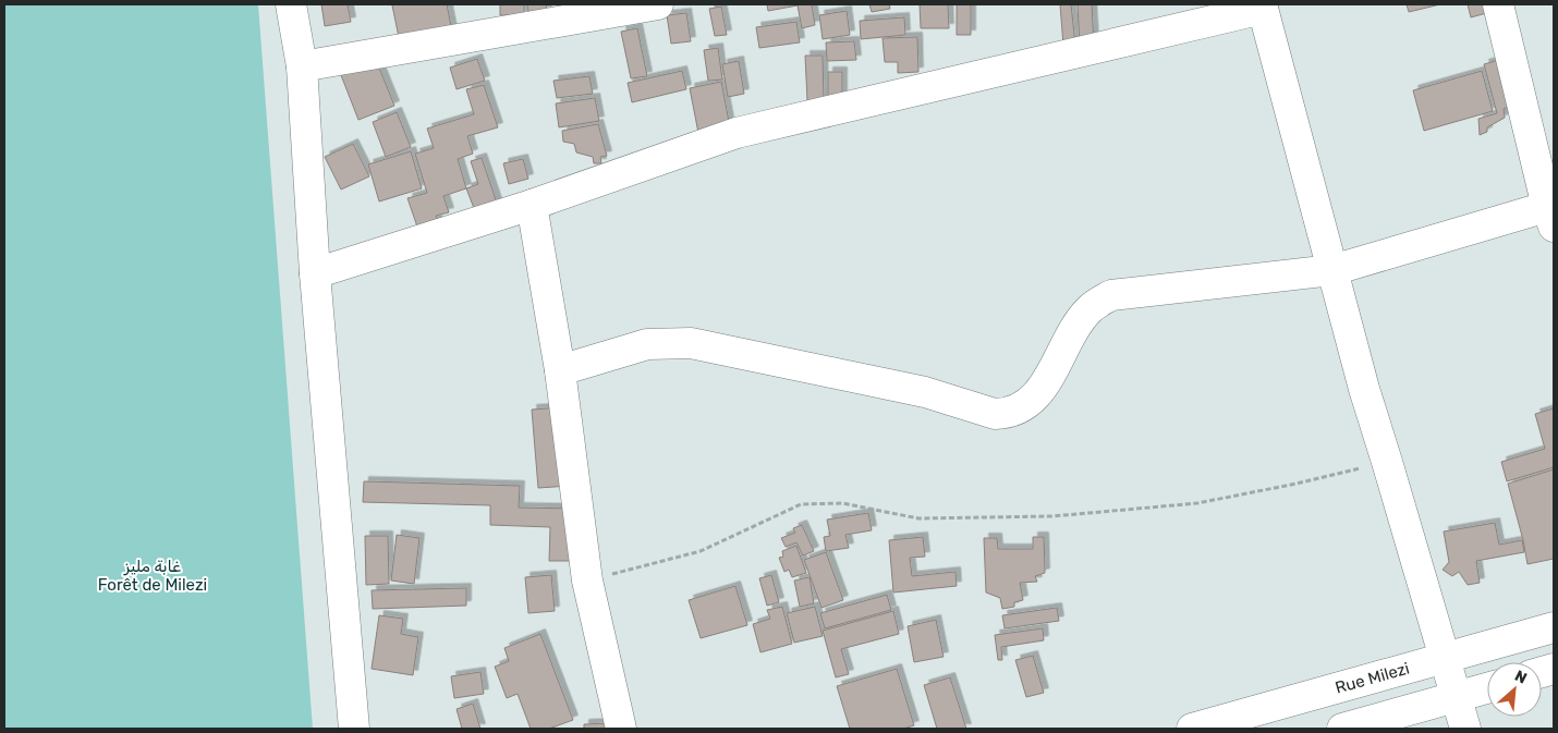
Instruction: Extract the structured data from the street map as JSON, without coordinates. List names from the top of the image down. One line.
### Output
{"streets":{"street":["Rue Milezi"]},"parks":["غابة مليز Forêt de Milezi"],"north":"top right"}
